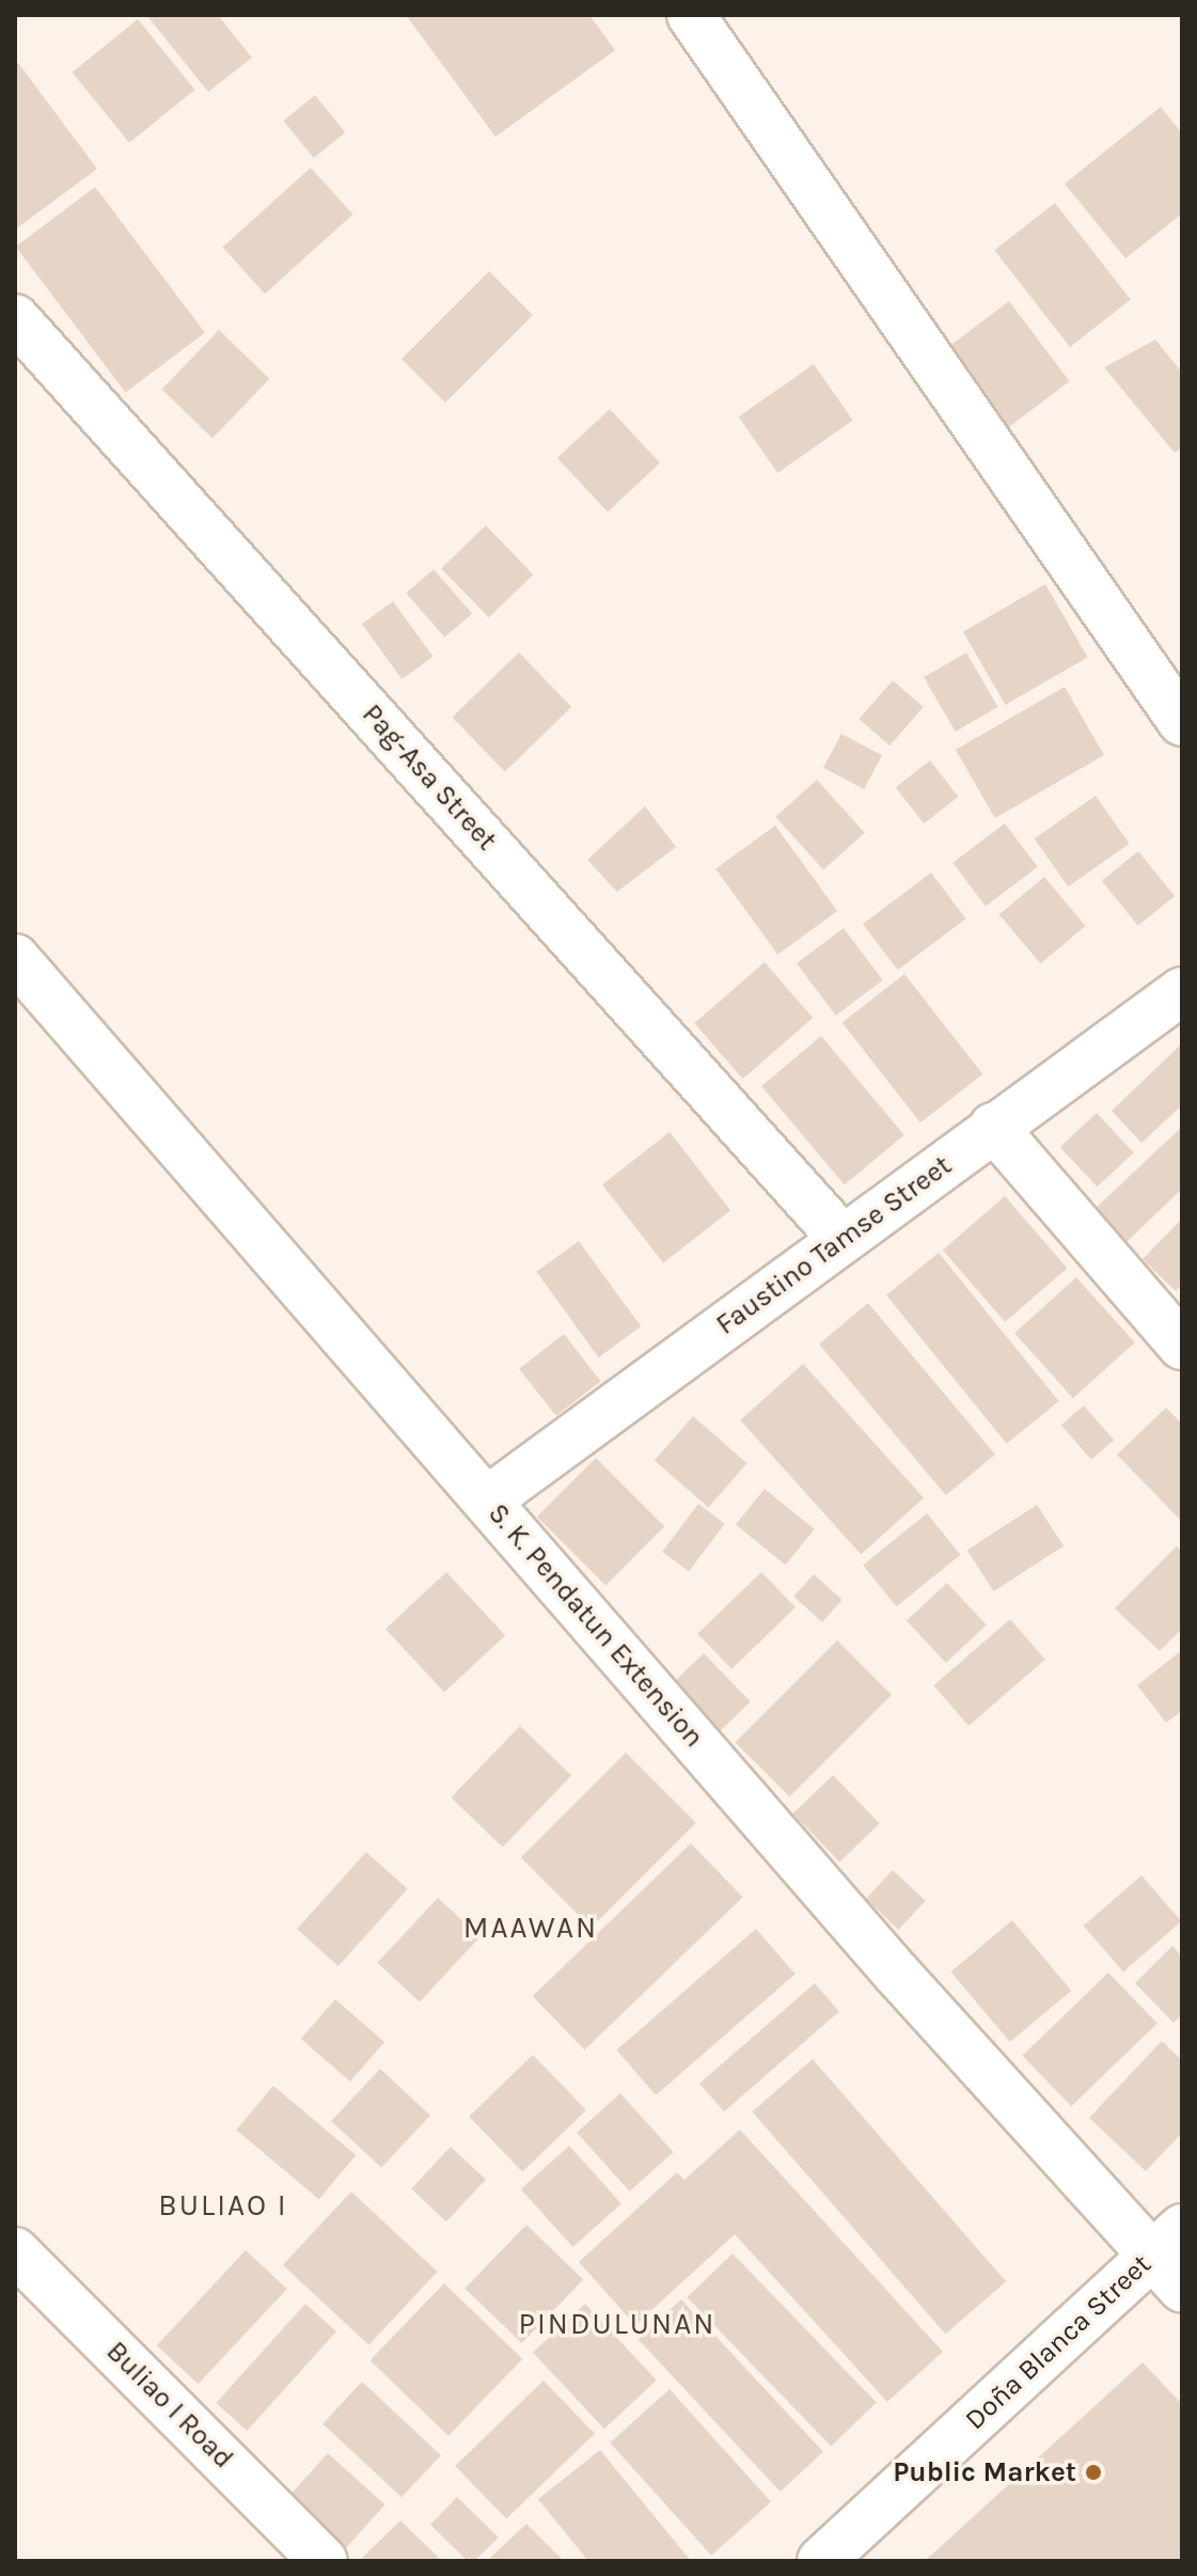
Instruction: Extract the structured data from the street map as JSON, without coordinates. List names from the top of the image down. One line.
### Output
{"streets":{"street":["Pag-Asa Street","Faustino Tamse Street","S. K. Pendatun Extension","Doña Blanca Street","Buliao I Road"]},"crossings":[["Pag-Asa Street","Faustino Tamse Street"],["Faustino Tamse Street","S. K. Pendatun Extension"],["S. K. Pendatun Extension","Doña Blanca Street"]],"districts":["MAAWAN","BULIAO I","PINDULUNAN"],"places":["Public Market"]}
